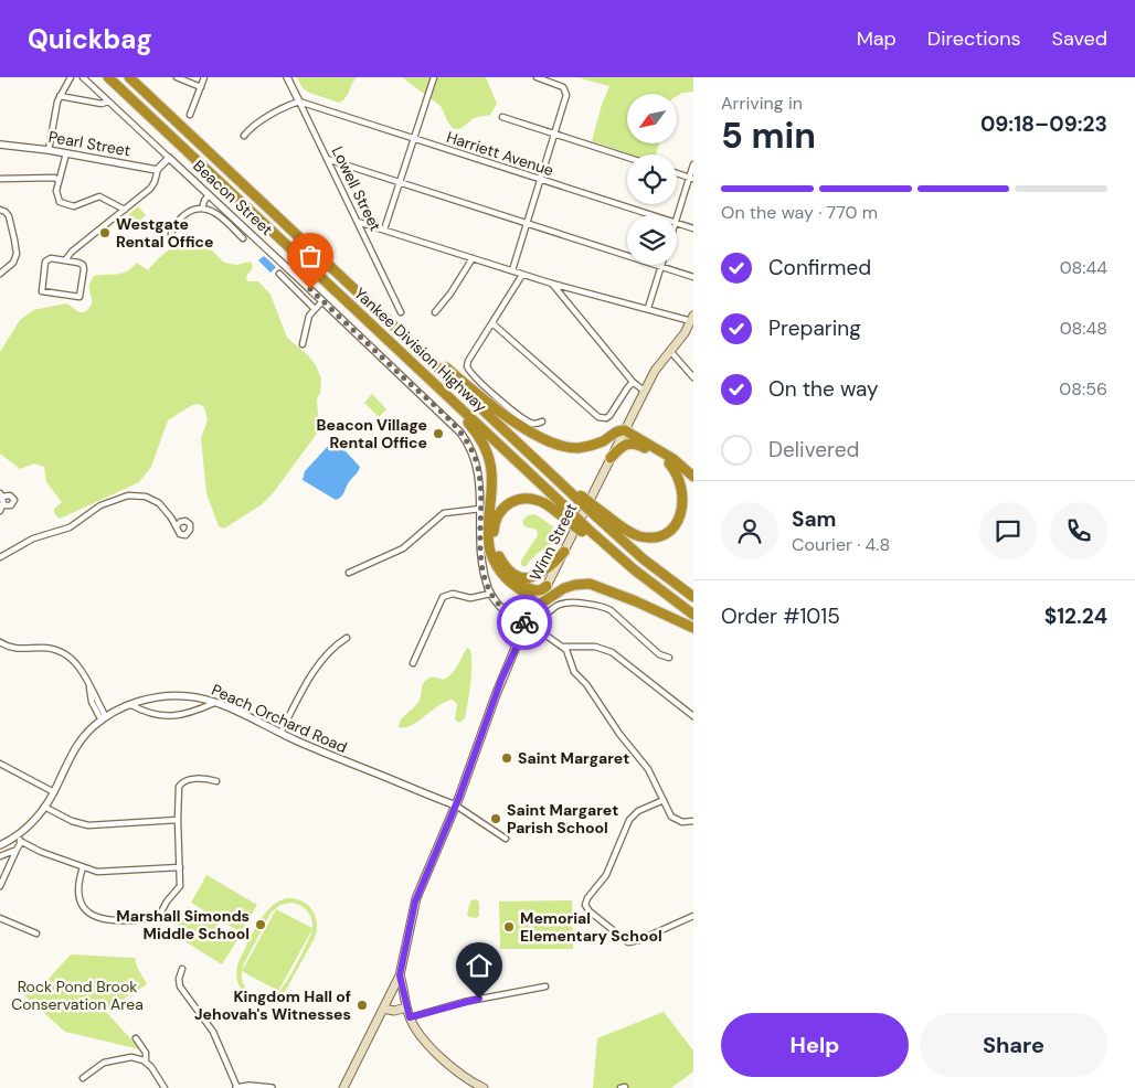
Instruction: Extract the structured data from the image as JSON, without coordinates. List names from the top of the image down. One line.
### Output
{"streets":{"highway":["Yankee Division Highway"],"main road":["Winn Street"],"street":["Pearl Street","Harriett Avenue","Lowell Street","Beacon Street","Peach Orchard Road"]},"crossings":[["Harriett Avenue","Lowell Street"],["Beacon Street","Winn Street"],["Winn Street","Peach Orchard Road"]],"parks":["Rock Pond Brook Conservation Area"],"places":["Westgate Rental Office","Beacon Village Rental Office","Saint Margaret","Saint Margaret Parish School","Marshall Simonds Middle School","Memorial Elementary School","Kingdom Hall of Jehovah's Witnesses"],"north":"bottom left","page":{"header":"Quickbag","nav":["Map","Directions","Saved"],"heading":["5 min","Arriving in","09:18–09:23"],"panel":["Sam","Courier · 4.8","Order #1015","$12.24"],"bar":"On the way · 770 m","list":[["Confirmed","08:44"],["Preparing","08:48"],["On the way","08:56"],"Delivered"],"buttons":["Help","Share"]}}
